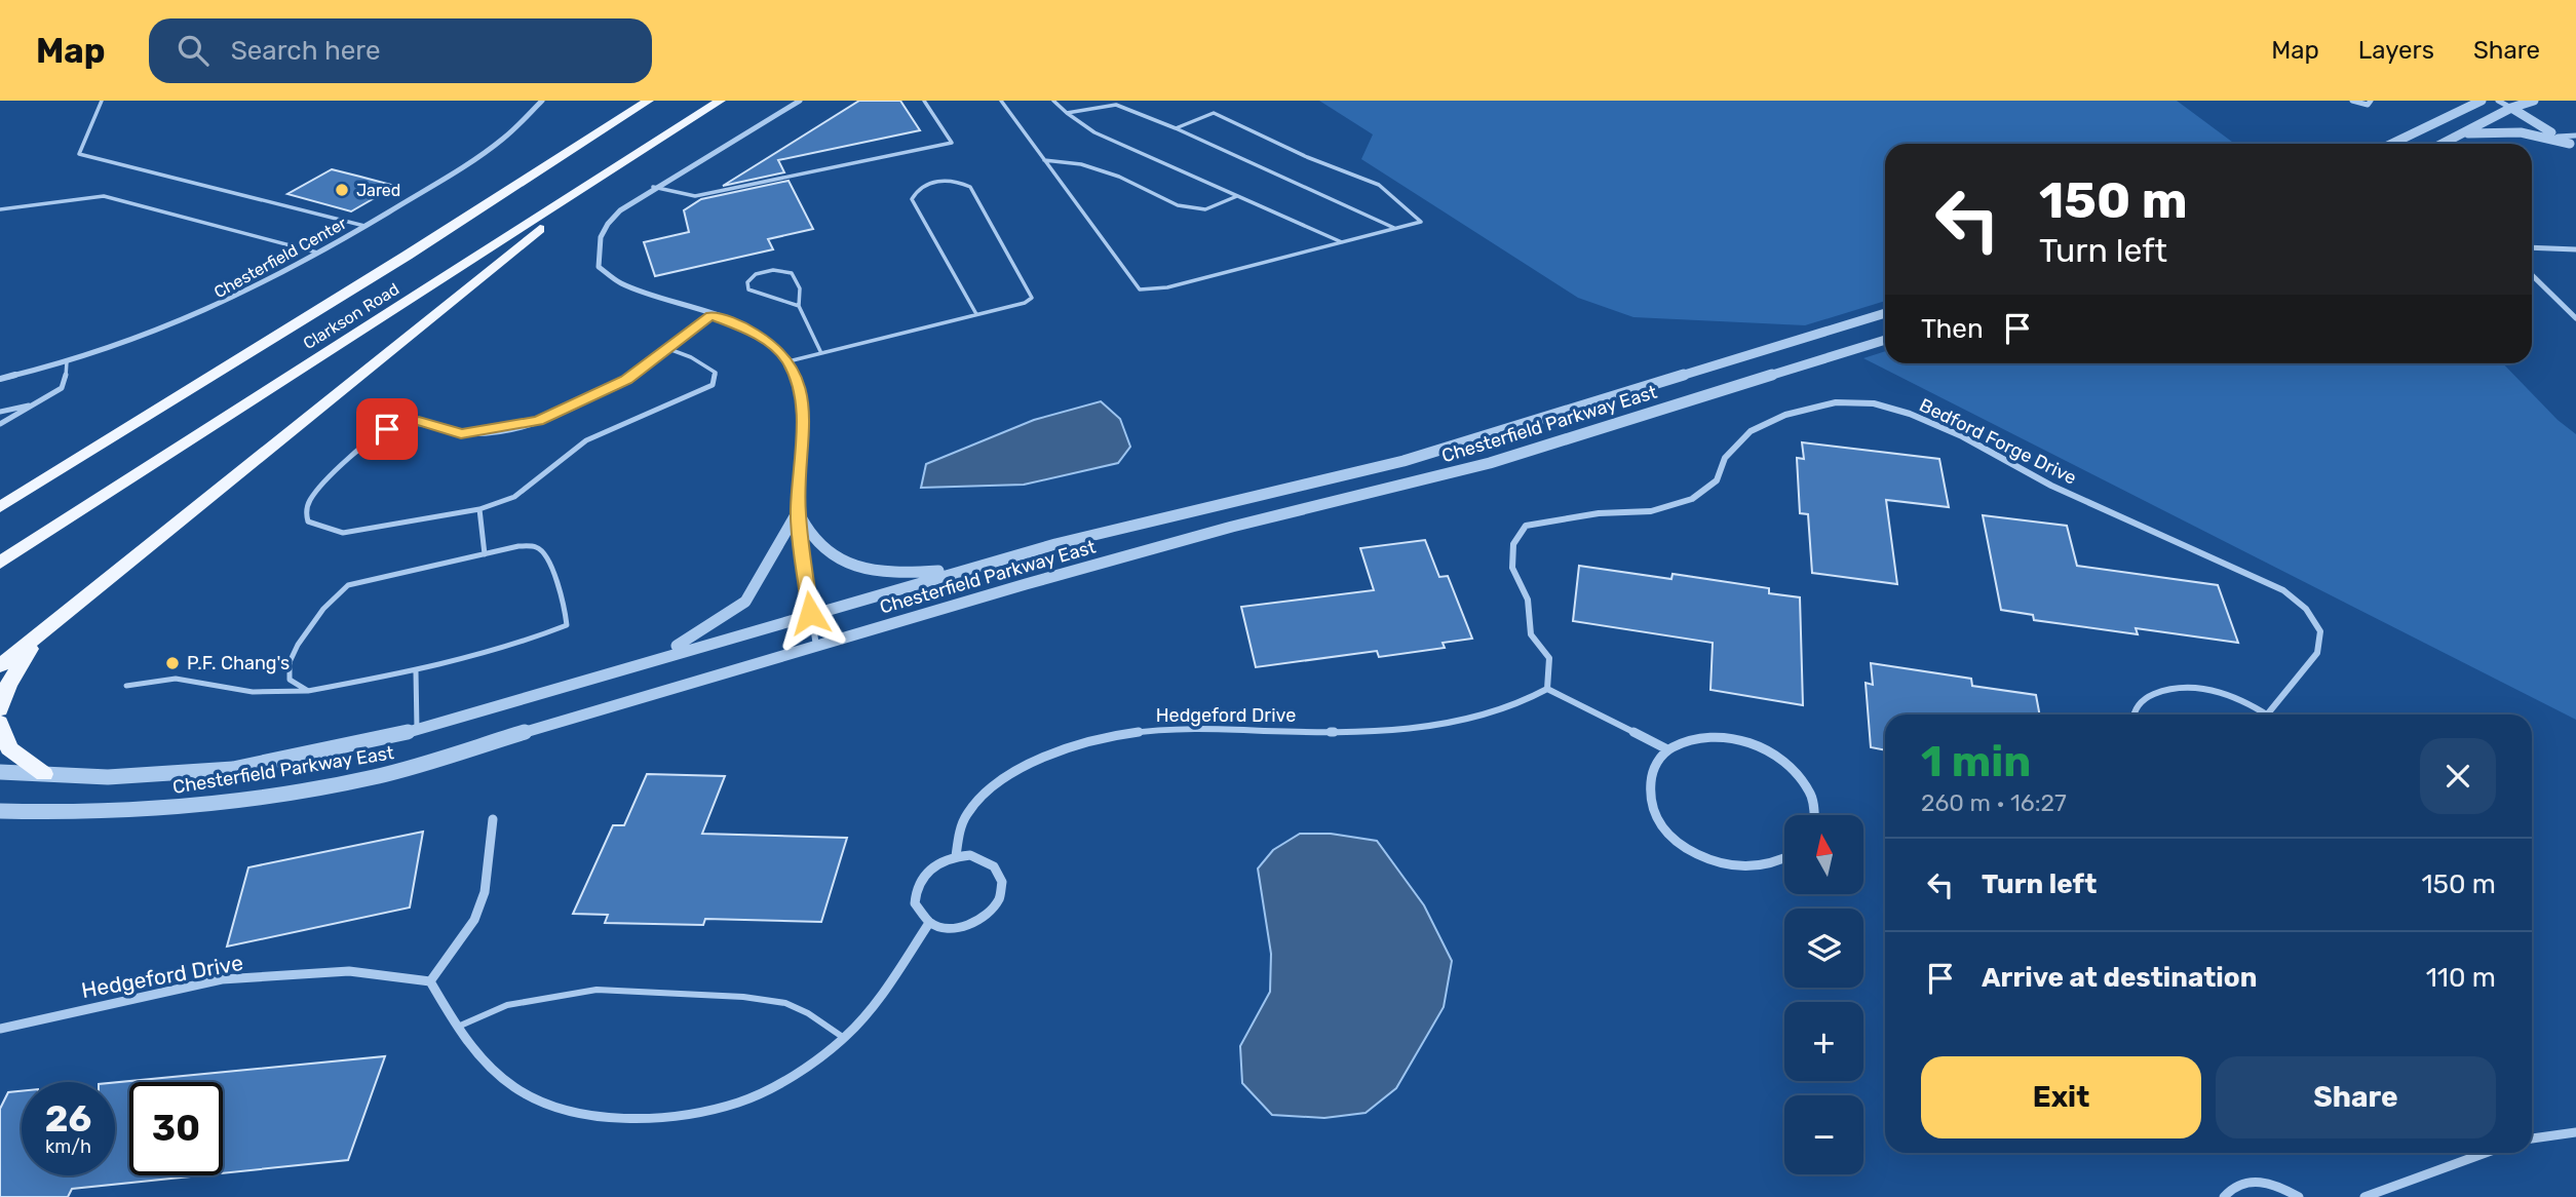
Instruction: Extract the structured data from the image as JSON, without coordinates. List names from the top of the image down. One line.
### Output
{"streets":{"main road":["Clarkson Road"],"street":["Chesterfield Center","Chesterfield Parkway East","Bedford Forge Drive","Hedgeford Drive"]},"crossings":[["Bedford Forge Drive","Hedgeford Drive"]],"places":["Jared","P.F. Chang's"],"north":"top","page":{"header":"Map","search":"Search here","nav":["Map","Layers","Share"],"turn":["150 m","Turn left"],"then":"Then","heading":["1 min","260 m · 16:27"],"map_buttons":["+","−"],"list":[{"name":"Turn left","value":"150 m"},{"name":"Arrive at destination","value":"110 m"}],"buttons":["Exit","Share"],"speed":"26 km/h","limit":"30"}}
